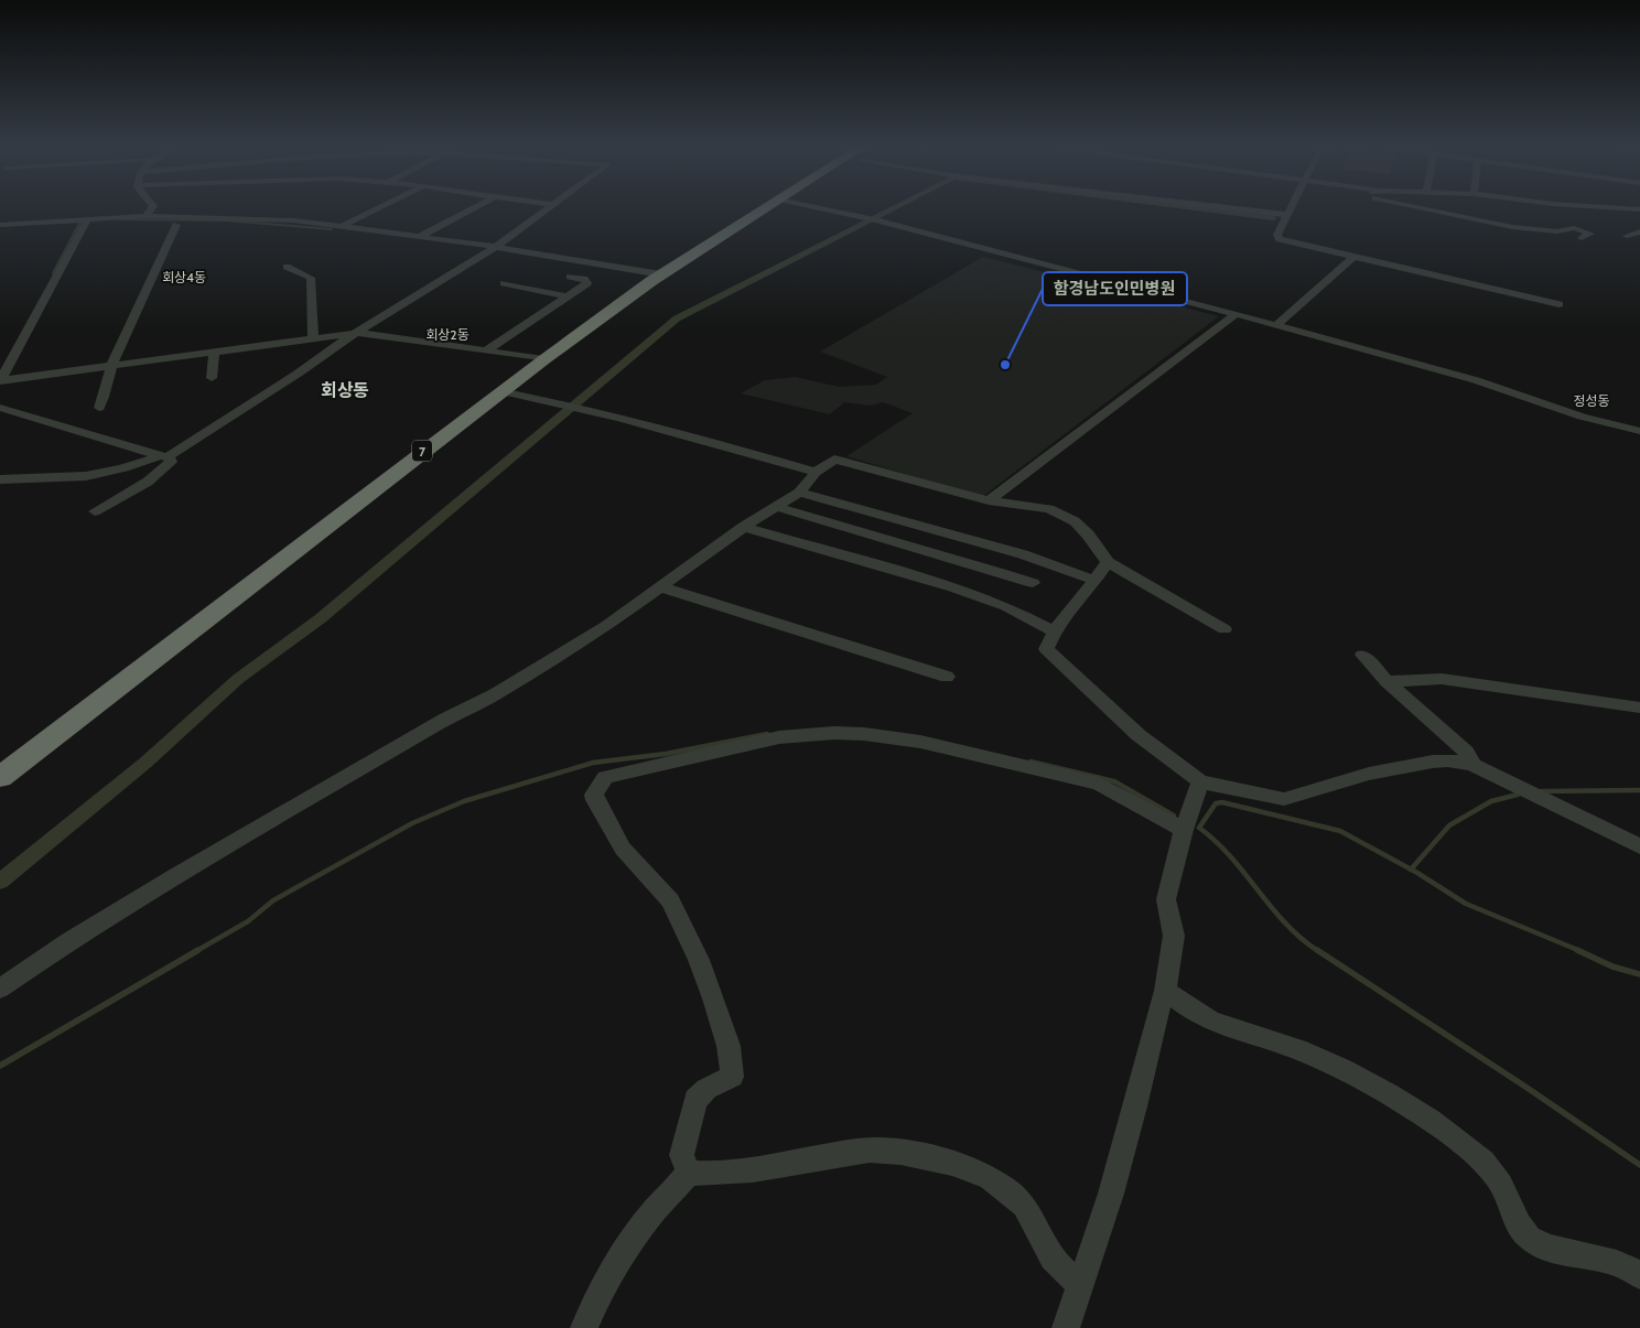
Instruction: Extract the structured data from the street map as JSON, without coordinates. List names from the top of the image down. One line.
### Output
{"streets":{"highway":["7"]},"districts":["회상4동","회상2동","회상동","정성동"],"places":["함경남도인민병원"]}
